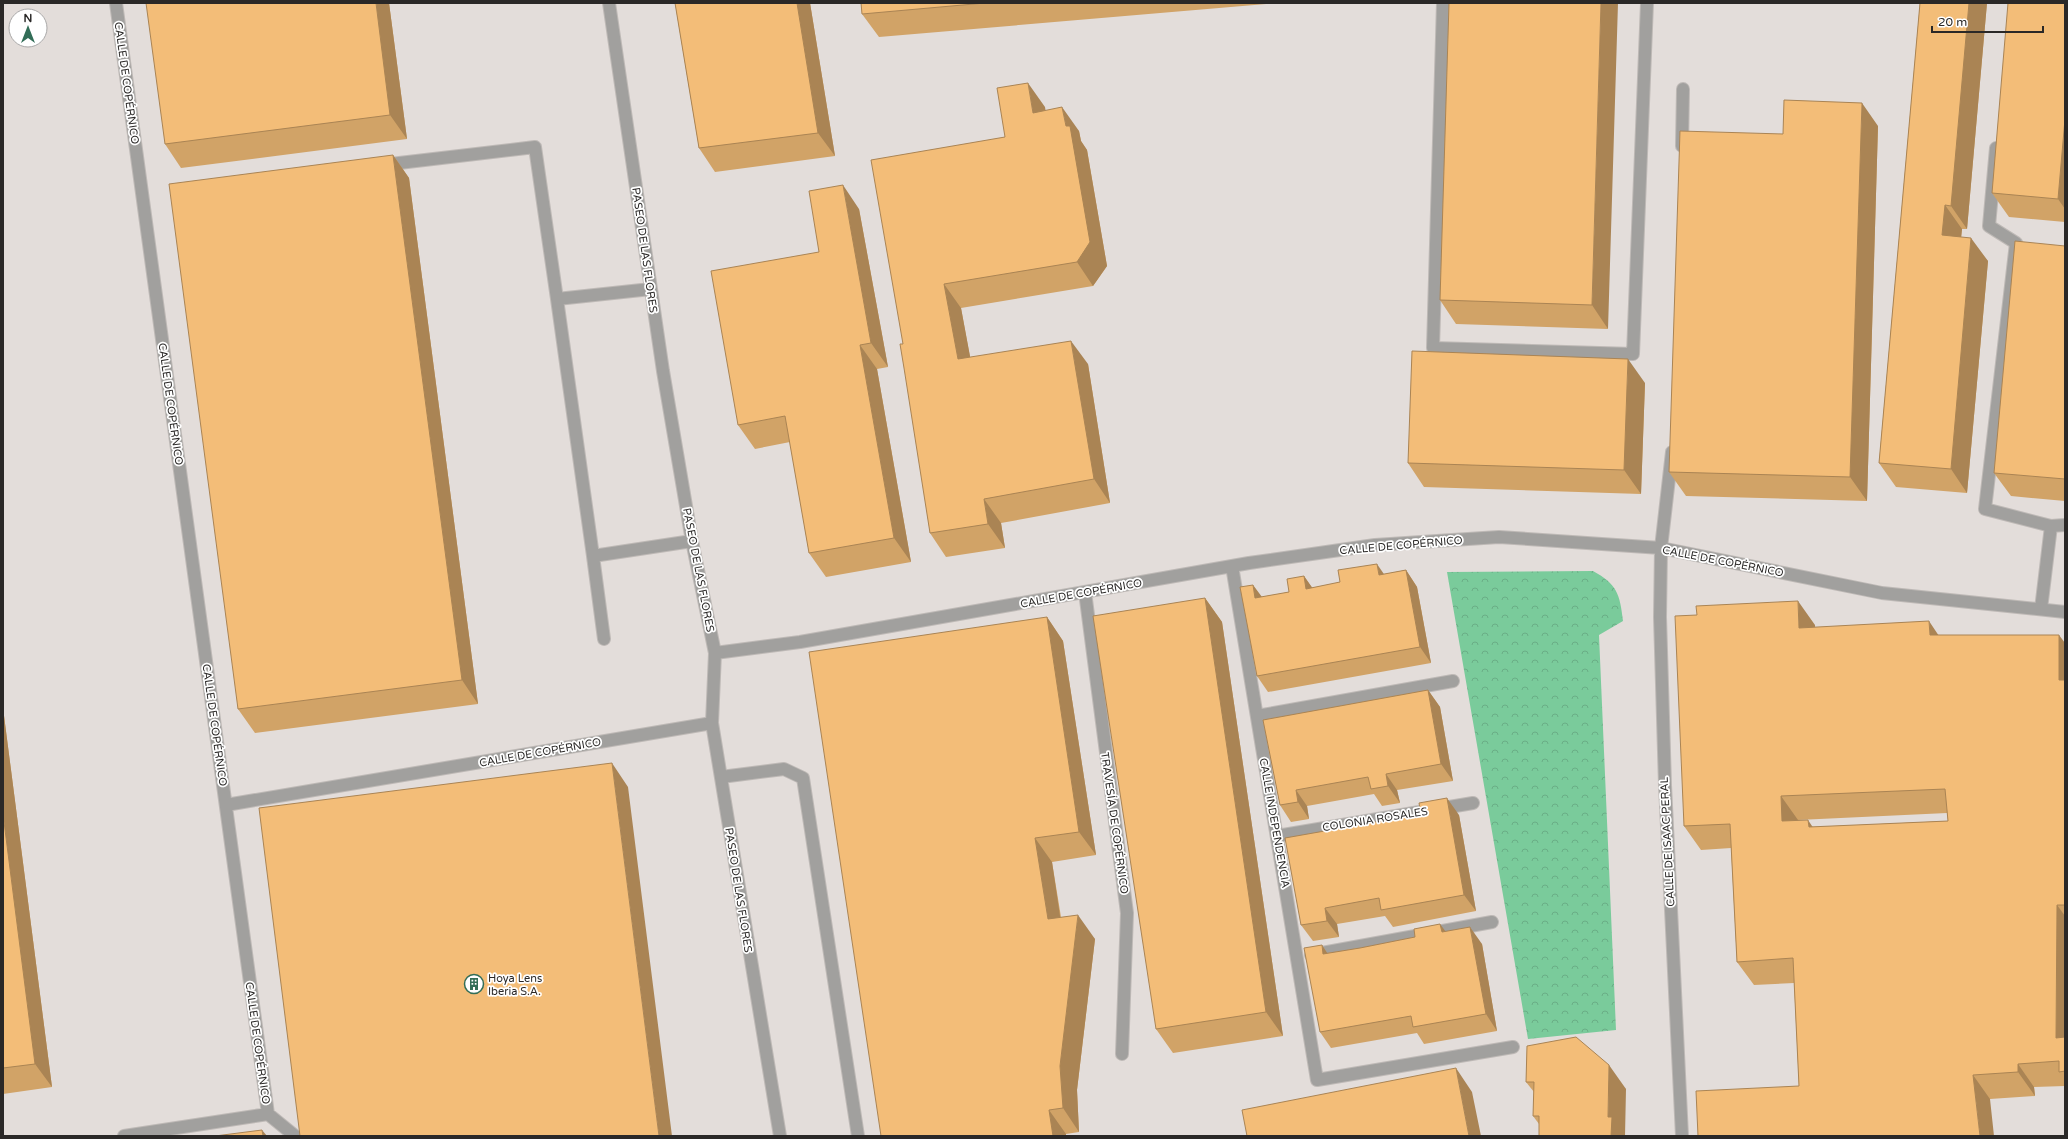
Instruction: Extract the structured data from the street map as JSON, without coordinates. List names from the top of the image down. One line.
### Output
{"streets":{"street":["CALLE DE COPÉRNICO","PASEO DE LAS FLORES","COLONIA ROSALES","TRAVESÍA DE COPÉRNICO","CALLE INDEPENDENCIA","CALLE DE ISAAC PERAL"]},"crossings":[["CALLE DE COPÉRNICO","PASEO DE LAS FLORES"],["CALLE DE COPÉRNICO","TRAVESÍA DE COPÉRNICO"],["CALLE DE COPÉRNICO","CALLE INDEPENDENCIA"],["CALLE DE COPÉRNICO","CALLE DE ISAAC PERAL"],["COLONIA ROSALES","CALLE INDEPENDENCIA"]],"places":{"building":["Hoya Lens Iberia S.A."]},"scale_bar":"20 m","north":"top"}
